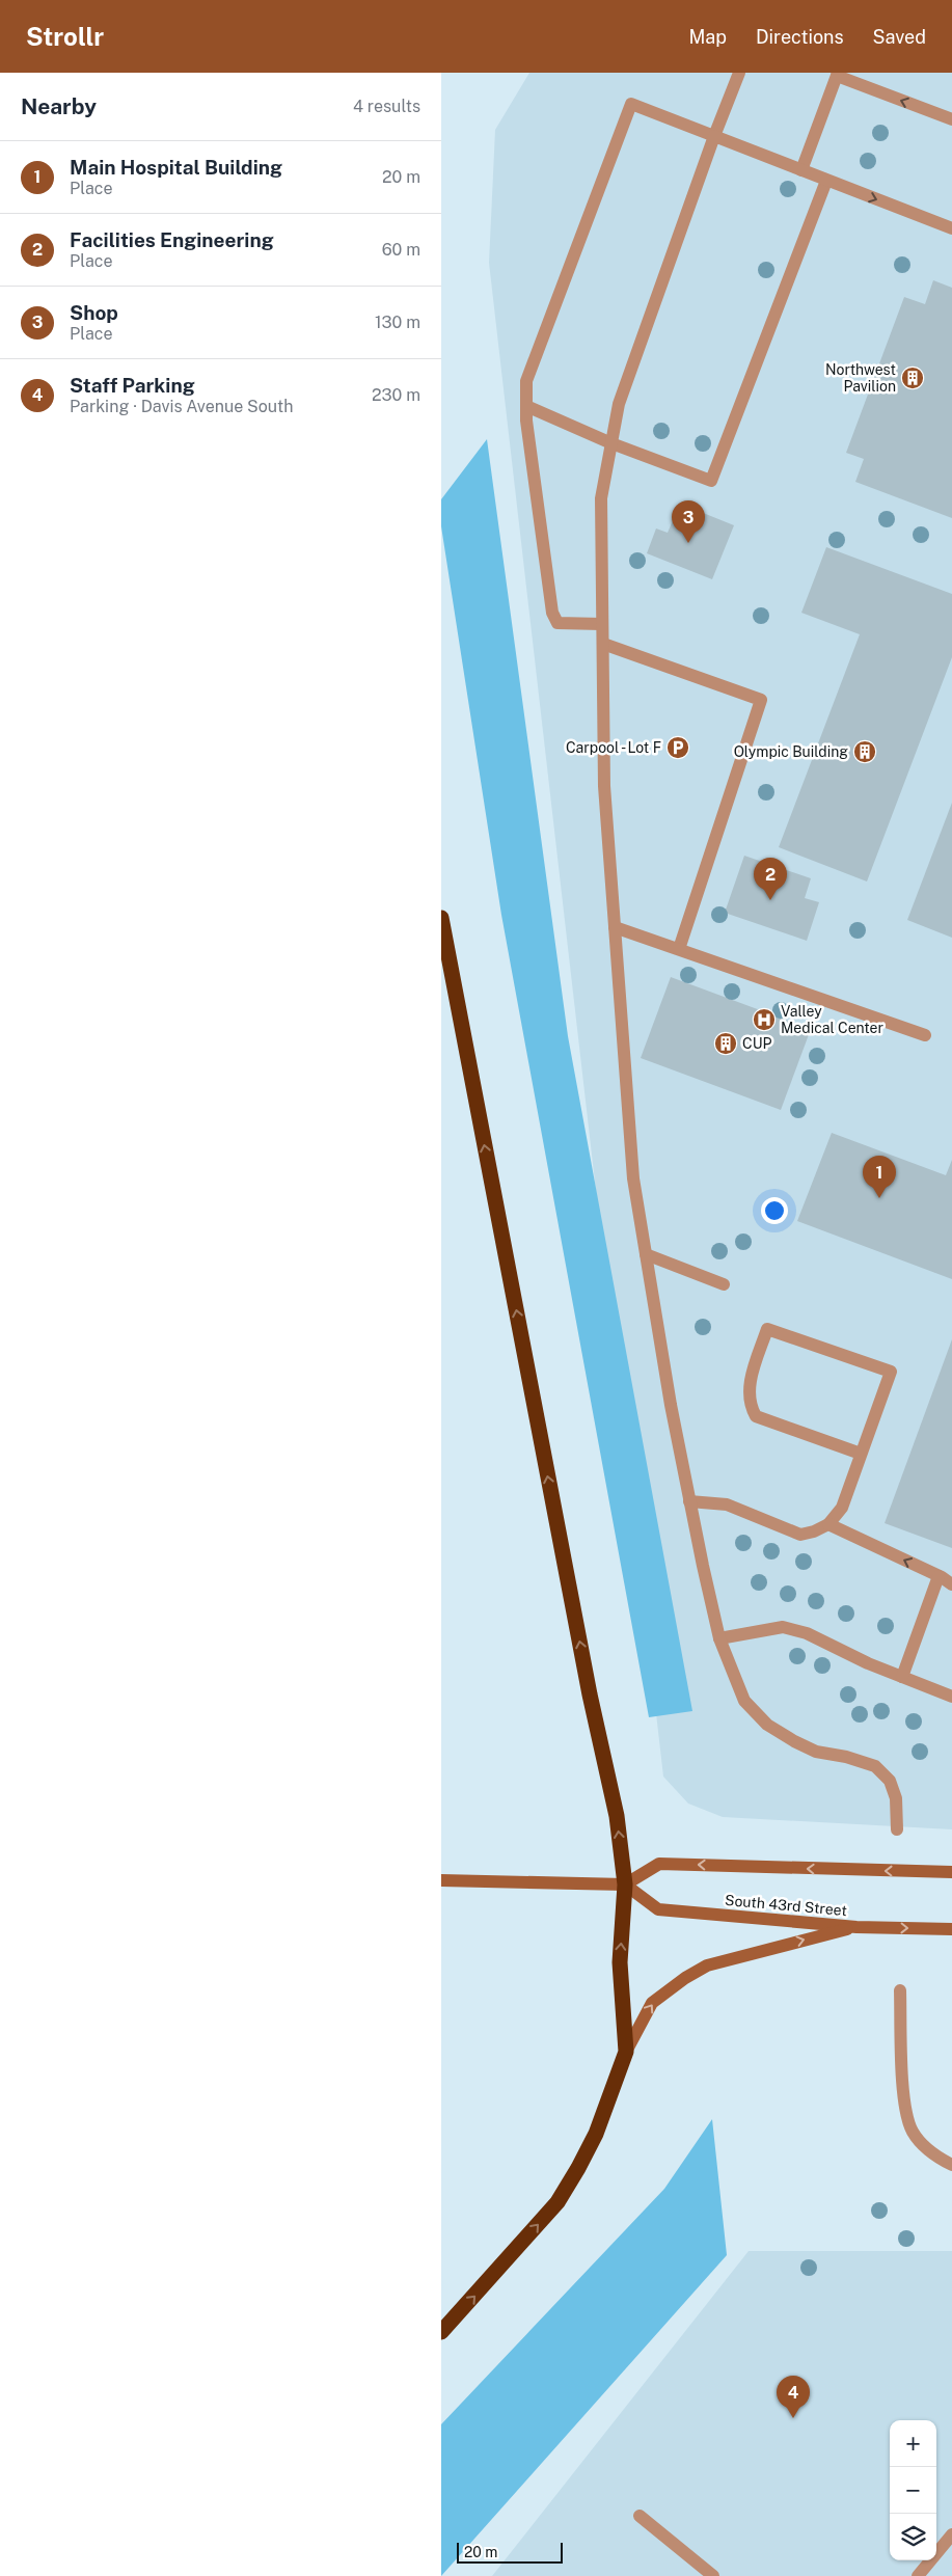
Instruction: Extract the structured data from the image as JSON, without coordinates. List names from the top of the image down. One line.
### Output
{"streets":{"main road":["South 43rd Street"]},"places":{"building":["Northwest Pavilion","Olympic Building","CUP"],"parking":["Carpool - Lot F"],"hospital":["Valley Medical Center"]},"scale_bar":"20 m","page":{"header":"Strollr","nav":["Map","Directions","Saved"],"heading":["Nearby","4 results"],"list":[{"mark":"1","name":"Main Hospital Building","note":"Place","value":"20 m"},{"mark":"2","name":"Facilities Engineering","note":"Place","value":"60 m"},{"mark":"3","name":"Shop","note":"Place","value":"130 m"},{"mark":"4","name":"Staff Parking","note":"Parking · Davis Avenue South","value":"230 m"}],"pins":["3","2","1","4"],"map_buttons":["+","−"],"scale":"20 m"}}
